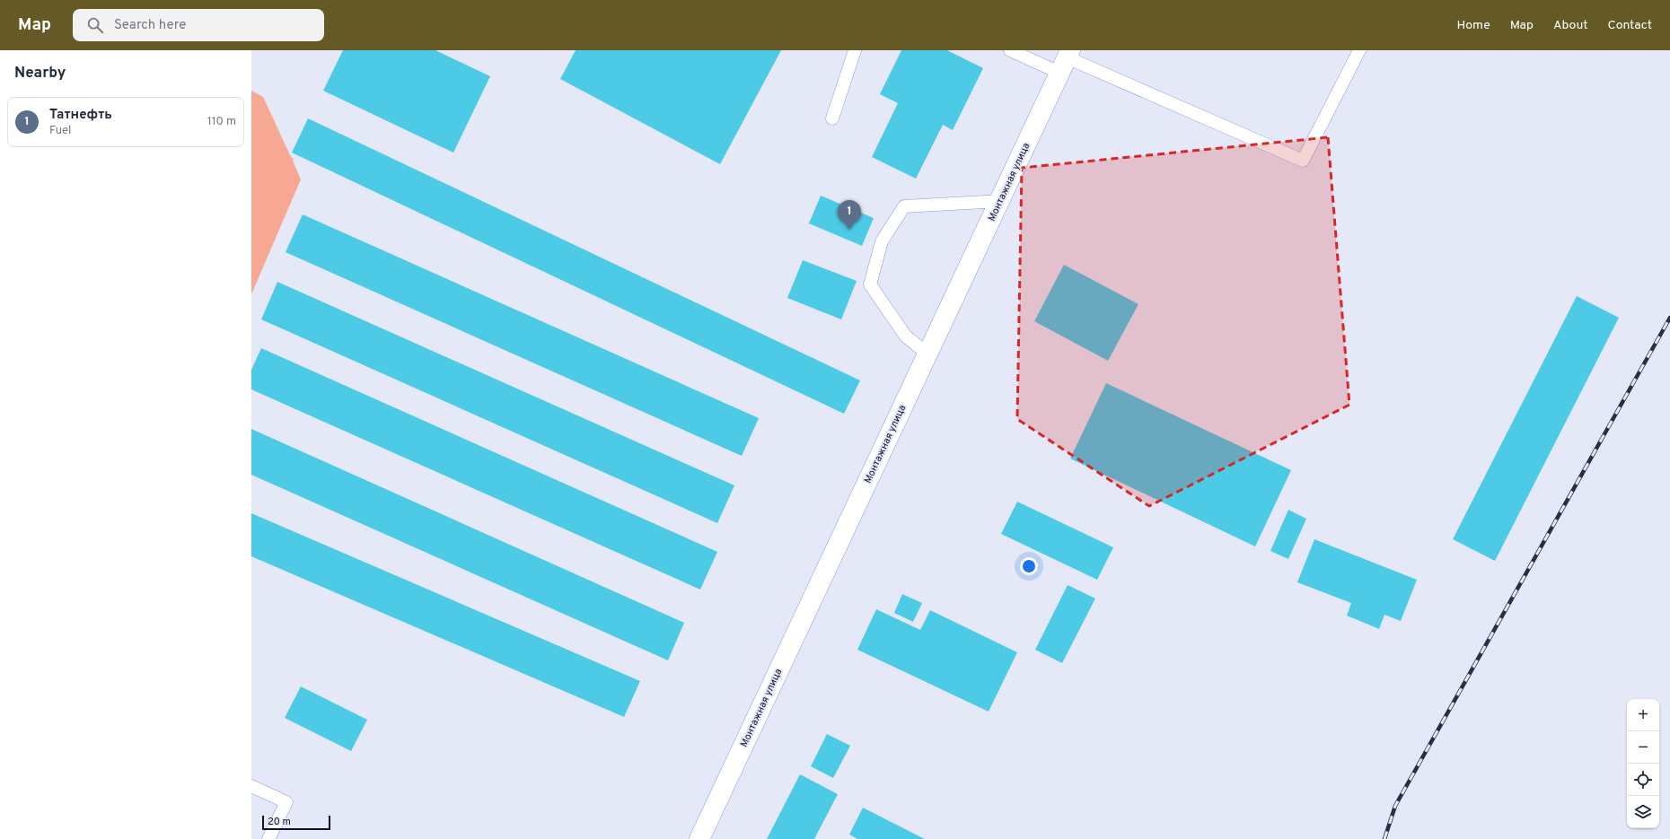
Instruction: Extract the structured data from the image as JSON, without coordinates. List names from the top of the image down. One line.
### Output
{"streets":{"street":["Монтажная улица"]},"scale_bar":"20 m","page":{"header":"Map","search":"Search here","nav":["Home","Map","About","Contact"],"heading":"Nearby","list":[{"mark":"1","name":"Татнефть","note":"Fuel","value":"110 m"}],"pins":"1","map_buttons":["+","−"],"scale":"20 m"}}
